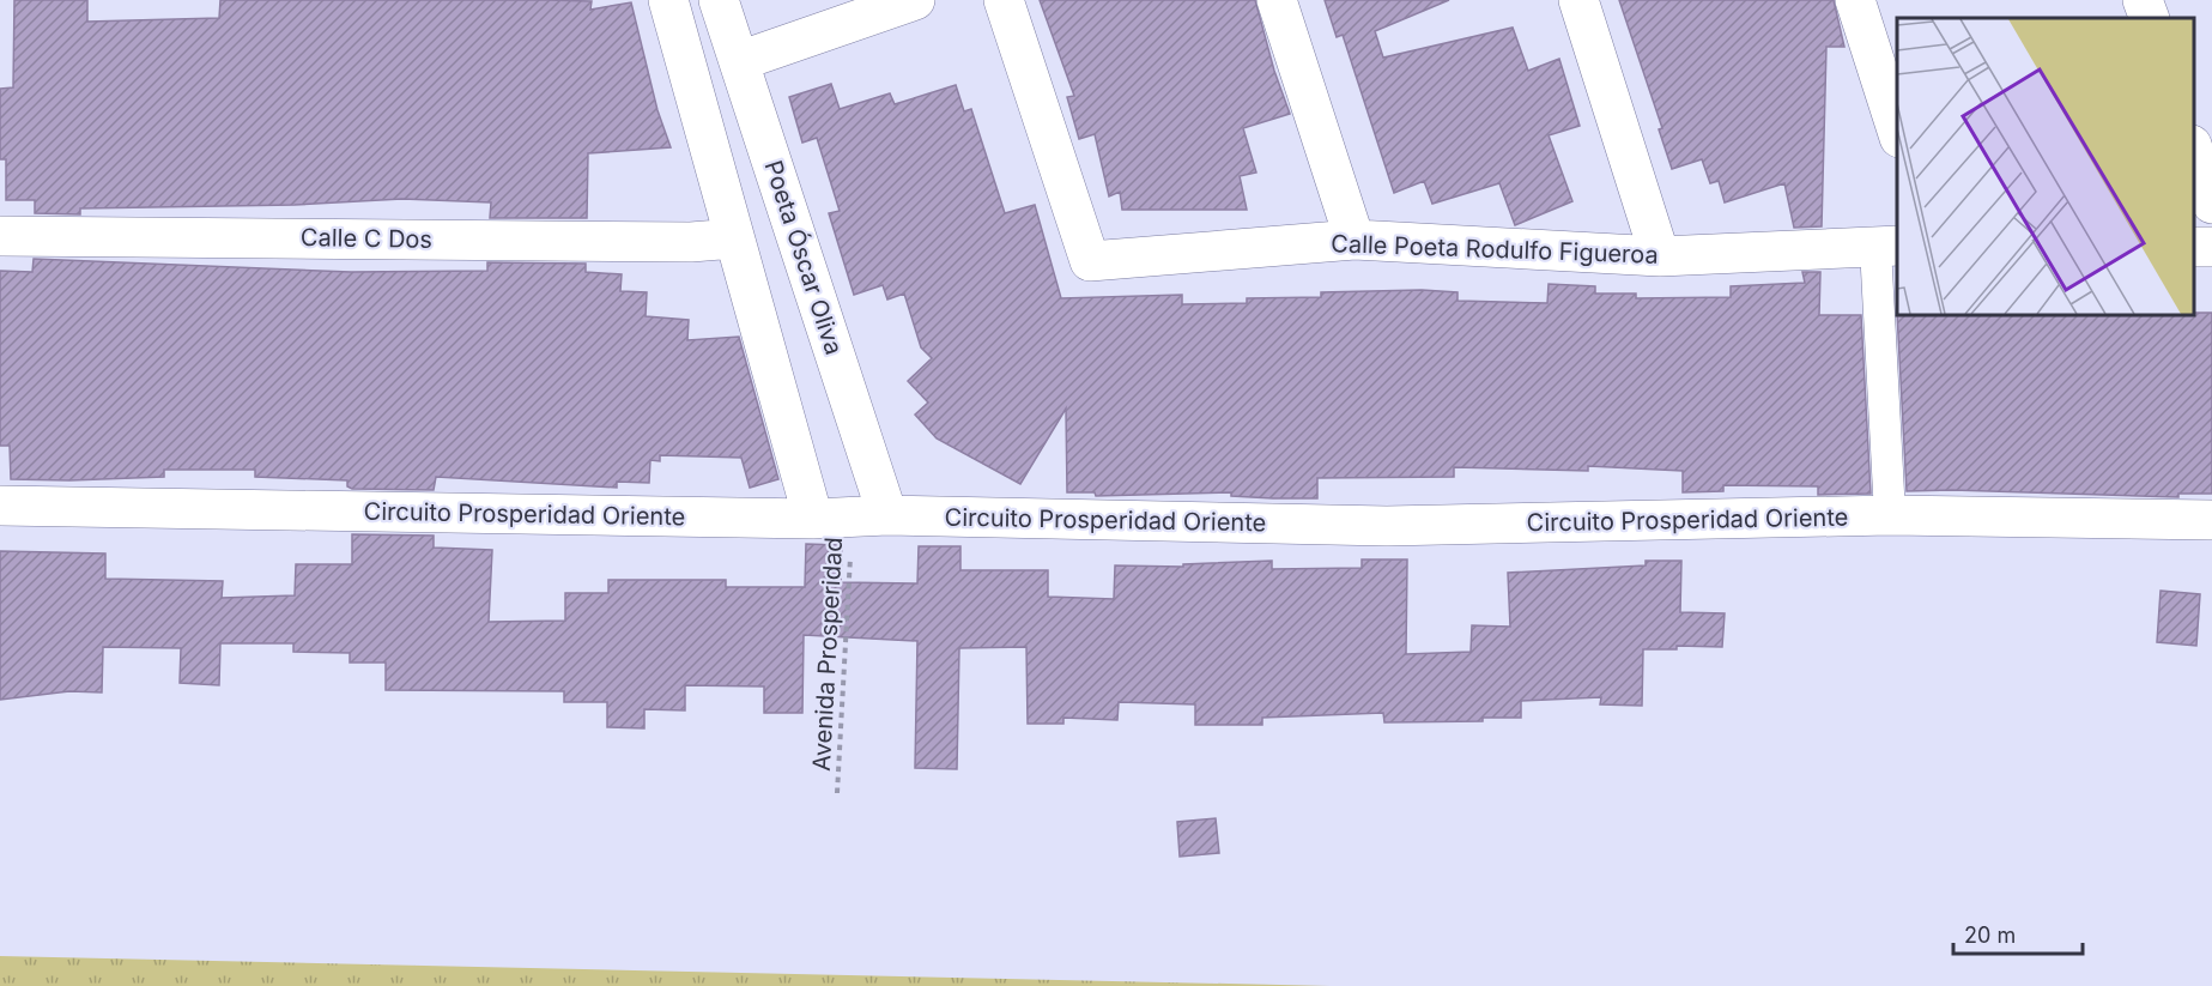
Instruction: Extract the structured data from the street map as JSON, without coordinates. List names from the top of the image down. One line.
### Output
{"streets":{"street":["Calle C Dos","Calle Poeta Rodulfo Figueroa","Poeta Óscar Oliva","Circuito Prosperidad Oriente"],"path":["Avenida Prosperidad"]},"crossings":[["Poeta Óscar Oliva","Circuito Prosperidad Oriente"],["Poeta Óscar Oliva","Avenida Prosperidad"],["Circuito Prosperidad Oriente","Avenida Prosperidad"]],"scale_bar":"20 m"}
